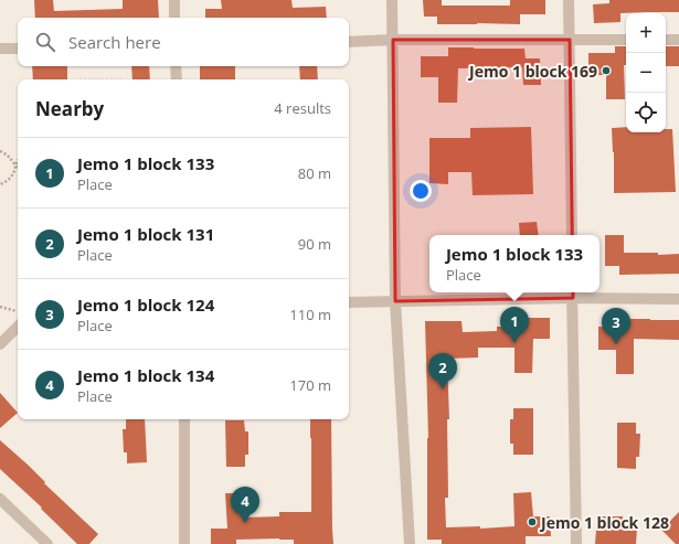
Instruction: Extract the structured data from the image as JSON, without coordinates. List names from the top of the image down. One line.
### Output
{"places":["Jemo 1 block 169","Jemo 1 block 128"],"page":{"map_buttons":["+","−"],"search":"Search here","heading":["Nearby","4 results"],"list":[{"mark":"1","name":"Jemo 1 block 133","note":"Place","value":"80 m"},{"mark":"2","name":"Jemo 1 block 131","note":"Place","value":"90 m"},{"mark":"3","name":"Jemo 1 block 124","note":"Place","value":"110 m"},{"mark":"4","name":"Jemo 1 block 134","note":"Place","value":"170 m"}],"popup":["Jemo 1 block 133","Place"],"pins":["1","3","2","4"]}}
